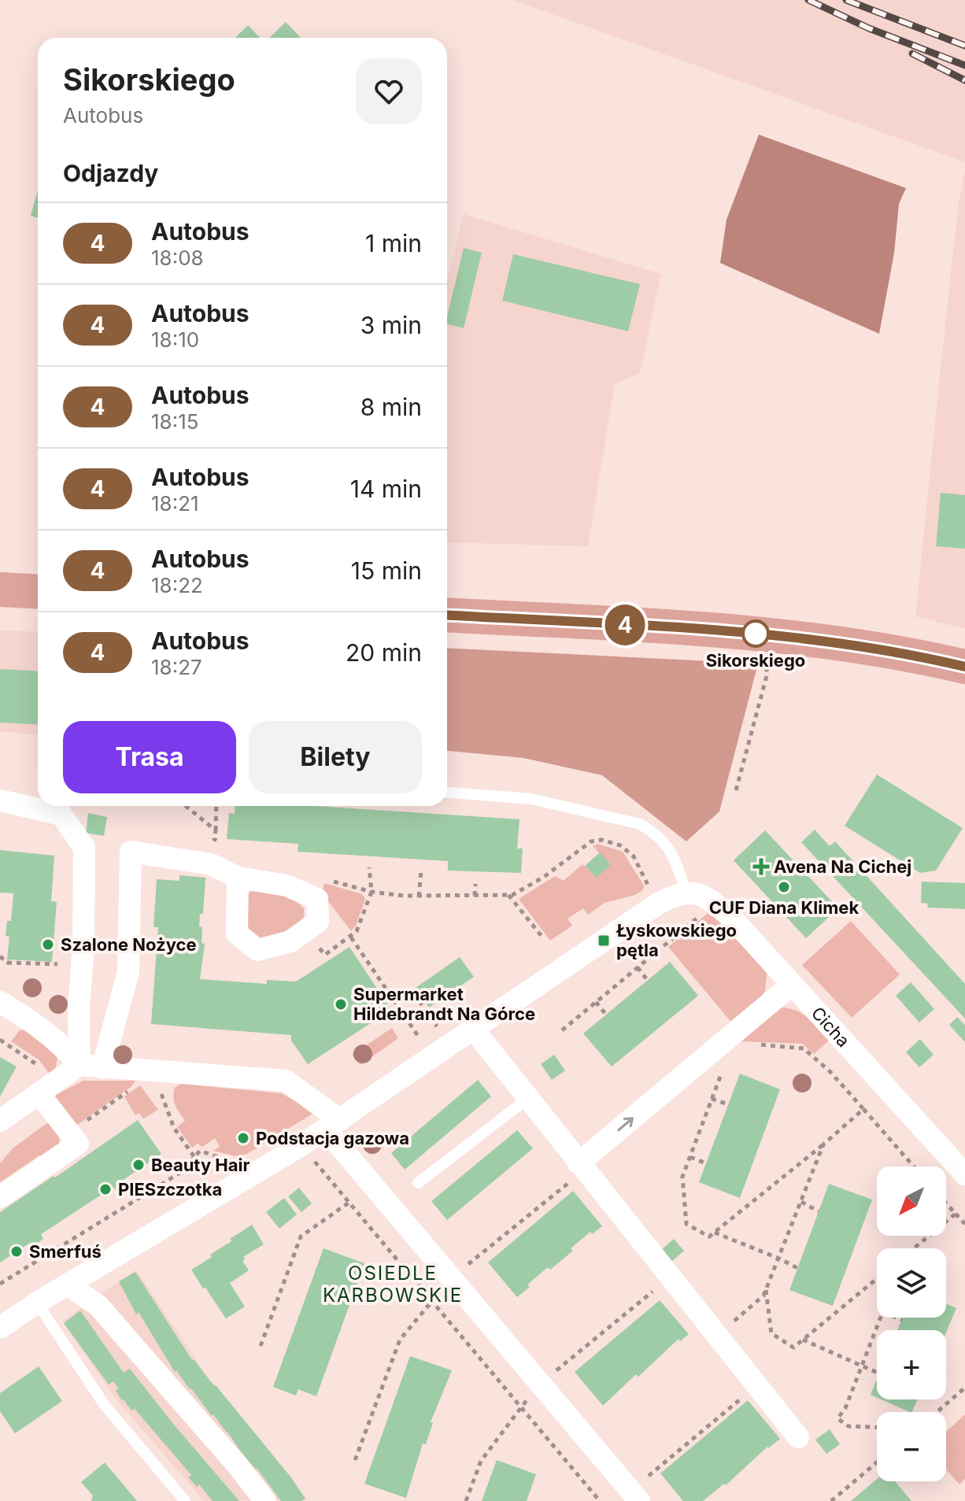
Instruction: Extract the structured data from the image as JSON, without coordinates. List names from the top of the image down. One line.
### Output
{"streets":{"street":["Cicha"]},"districts":["OSIEDLE KARBOWSKIE"],"places":{"other":["Sikorskiego","CUF Diana Klimek","Szalone Nożyce","Supermarket Hildebrandt Na Górce","Podstacja gazowa","Beauty Hair","PIESzczotka","Smerfuś"],"health":["Avena Na Cichej"],"transit":["Łyskowskiego pętla"]},"lines":["bus line 4"],"north":"bottom left","page":{"on_map":"4","heading":[["Sikorskiego","Autobus"],"Odjazdy"],"list":[{"mark":"4","name":"Autobus","note":"18:08","value":"1 min"},{"mark":"4","name":"Autobus","note":"18:10","value":"3 min"},{"mark":"4","name":"Autobus","note":"18:15","value":"8 min"},{"mark":"4","name":"Autobus","note":"18:21","value":"14 min"},{"mark":"4","name":"Autobus","note":"18:22","value":"15 min"},{"mark":"4","name":"Autobus","note":"18:27","value":"20 min"}],"buttons":["Trasa","Bilety"],"map_buttons":["+","−"]}}
